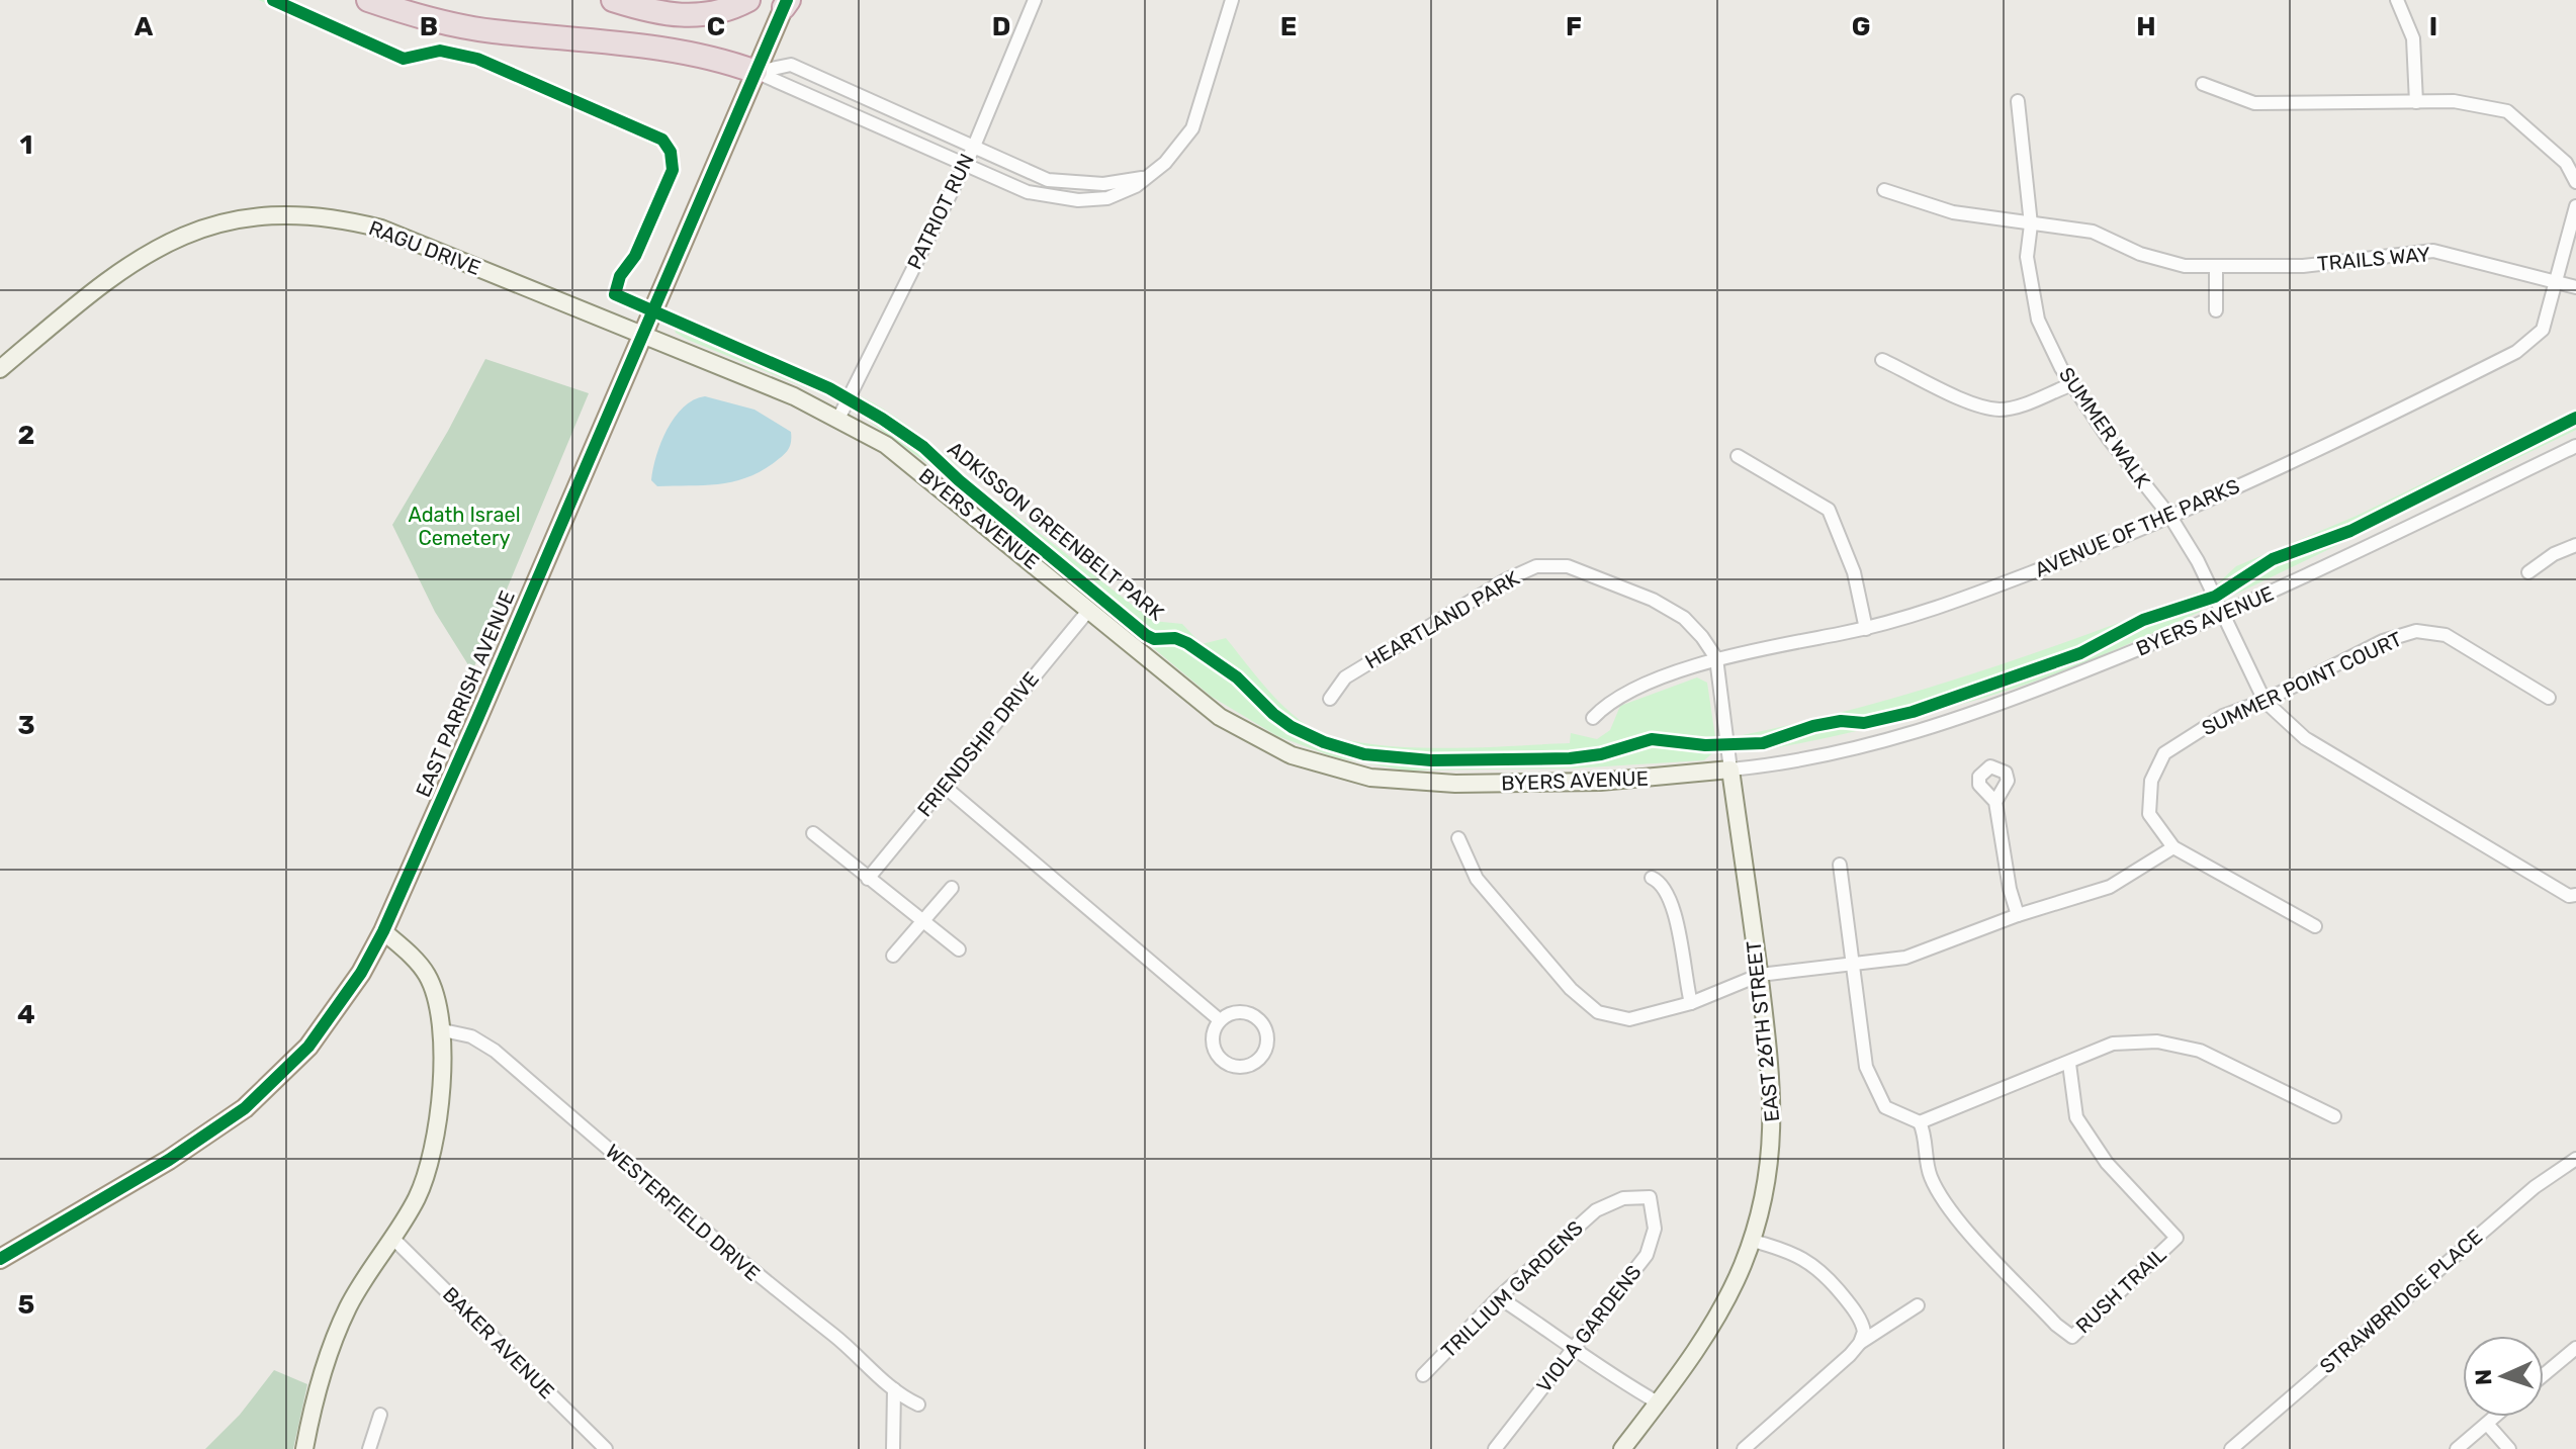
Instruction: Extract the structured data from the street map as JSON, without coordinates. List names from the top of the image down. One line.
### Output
{"streets":{"main road":["EAST PARRISH AVENUE"],"street":["PATRIOT RUN","RAGU DRIVE","TRAILS WAY","SUMMER WALK","BYERS AVENUE","AVENUE OF THE PARKS","HEARTLAND PARK","SUMMER POINT COURT","FRIENDSHIP DRIVE","EAST 26TH STREET","WESTERFIELD DRIVE","TRILLIUM GARDENS","RUSH TRAIL","STRAWBRIDGE PLACE","VIOLA GARDENS","BAKER AVENUE"],"cycle path":["ADKISSON GREENBELT PARK"]},"crossings":[["PATRIOT RUN","BYERS AVENUE"],["RAGU DRIVE","BYERS AVENUE"],["RAGU DRIVE","EAST PARRISH AVENUE"],["TRAILS WAY","SUMMER WALK"],["TRAILS WAY","AVENUE OF THE PARKS"],["SUMMER WALK","BYERS AVENUE"],["SUMMER WALK","AVENUE OF THE PARKS"],["SUMMER WALK","SUMMER POINT COURT"],["BYERS AVENUE","HEARTLAND PARK"],["BYERS AVENUE","EAST PARRISH AVENUE"],["BYERS AVENUE","FRIENDSHIP DRIVE"],["BYERS AVENUE","EAST 26TH STREET"],["AVENUE OF THE PARKS","HEARTLAND PARK"],["HEARTLAND PARK","EAST 26TH STREET"],["TRILLIUM GARDENS","VIOLA GARDENS"]],"parks":["Adath Israel Cemetery"],"north":"left","grid":{"columns":["A","B","C","D","E","F","G","H","I"],"rows":["1","2","3","4","5"]}}
